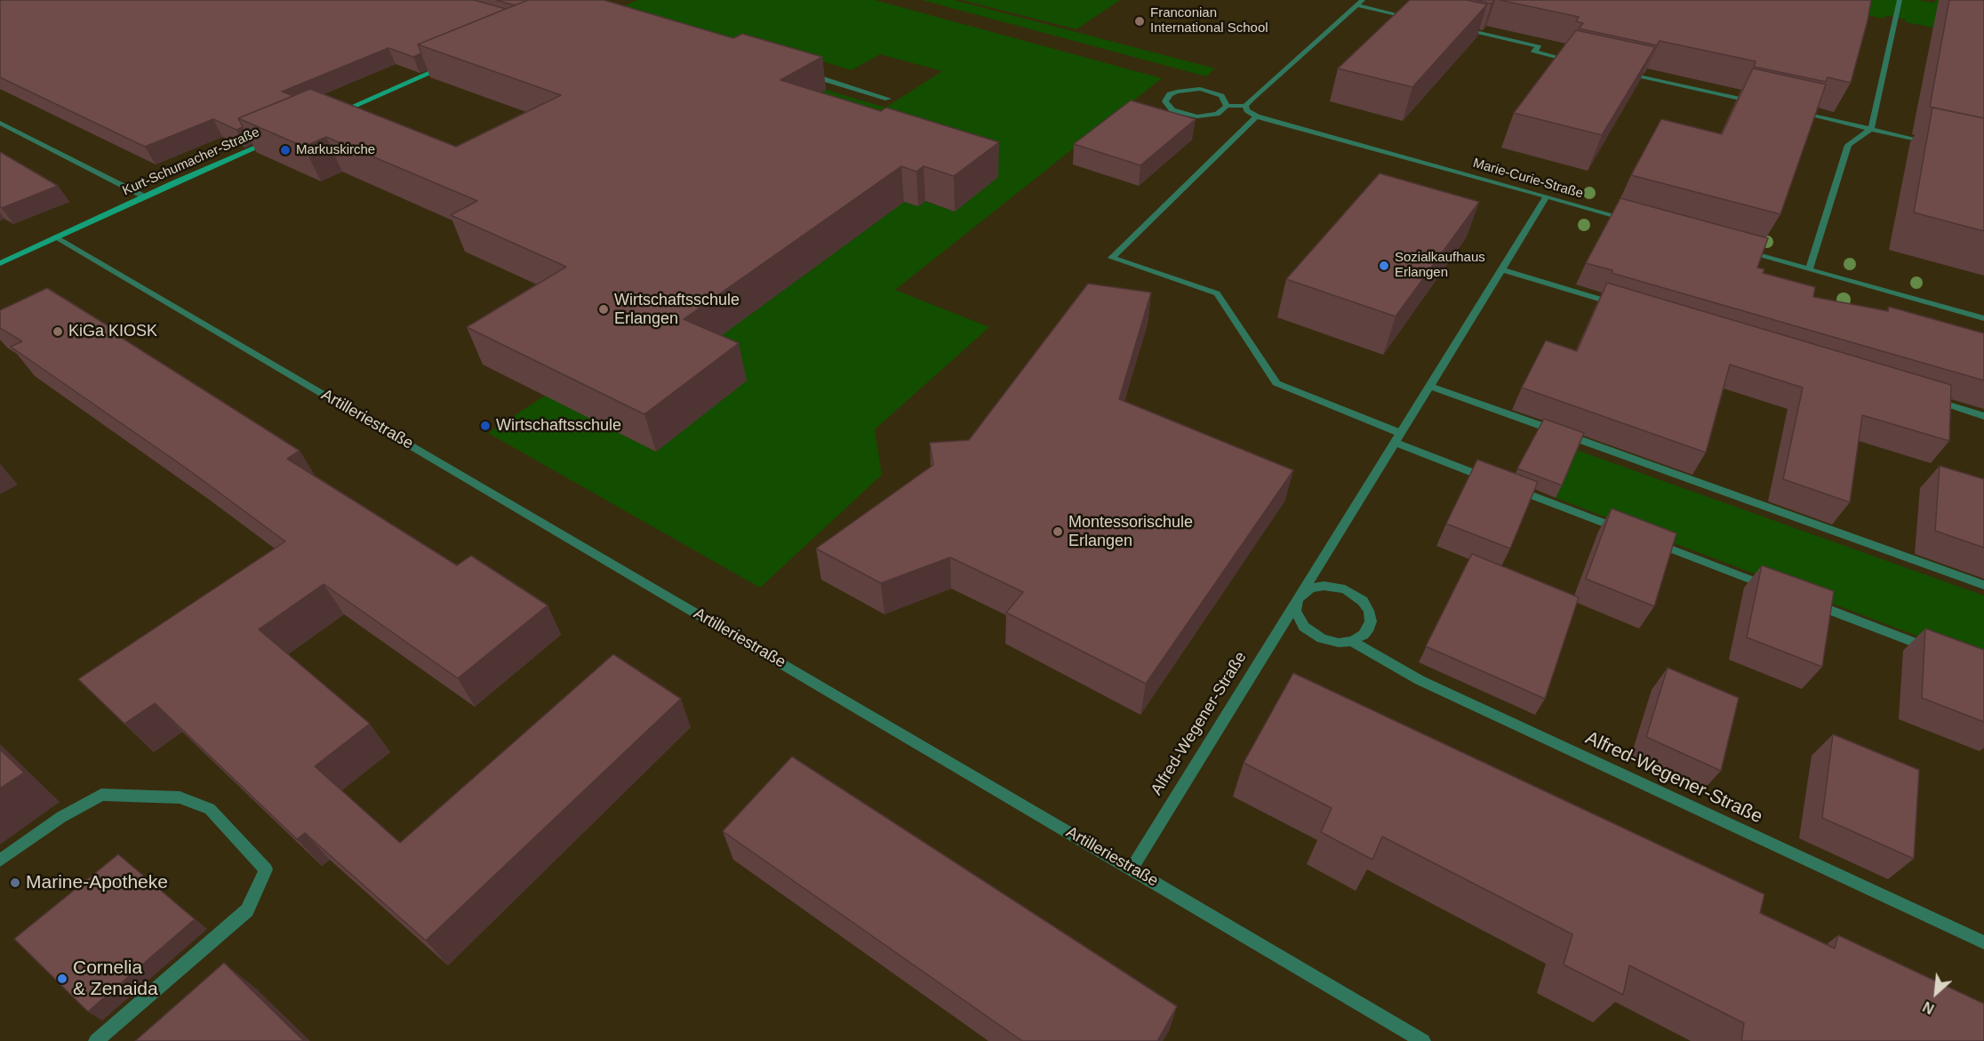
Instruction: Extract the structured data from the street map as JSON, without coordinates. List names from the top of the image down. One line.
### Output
{"streets":{"main road":["Kurt-Schumacher-Straße"],"street":["Marie-Curie-Straße","Artilleriestraße","Alfred-Wegener-Straße"]},"crossings":[["Kurt-Schumacher-Straße","Artilleriestraße"],["Marie-Curie-Straße","Alfred-Wegener-Straße"],["Artilleriestraße","Alfred-Wegener-Straße"]],"places":["Franconian International School","Markuskirche","Sozialkaufhaus Erlangen","Wirtschaftsschule Erlangen","KiGa KIOSK","Wirtschaftsschule","Montessorischule Erlangen","Marine-Apotheke","Cornelia & Zenaida"],"north":"bottom left"}
